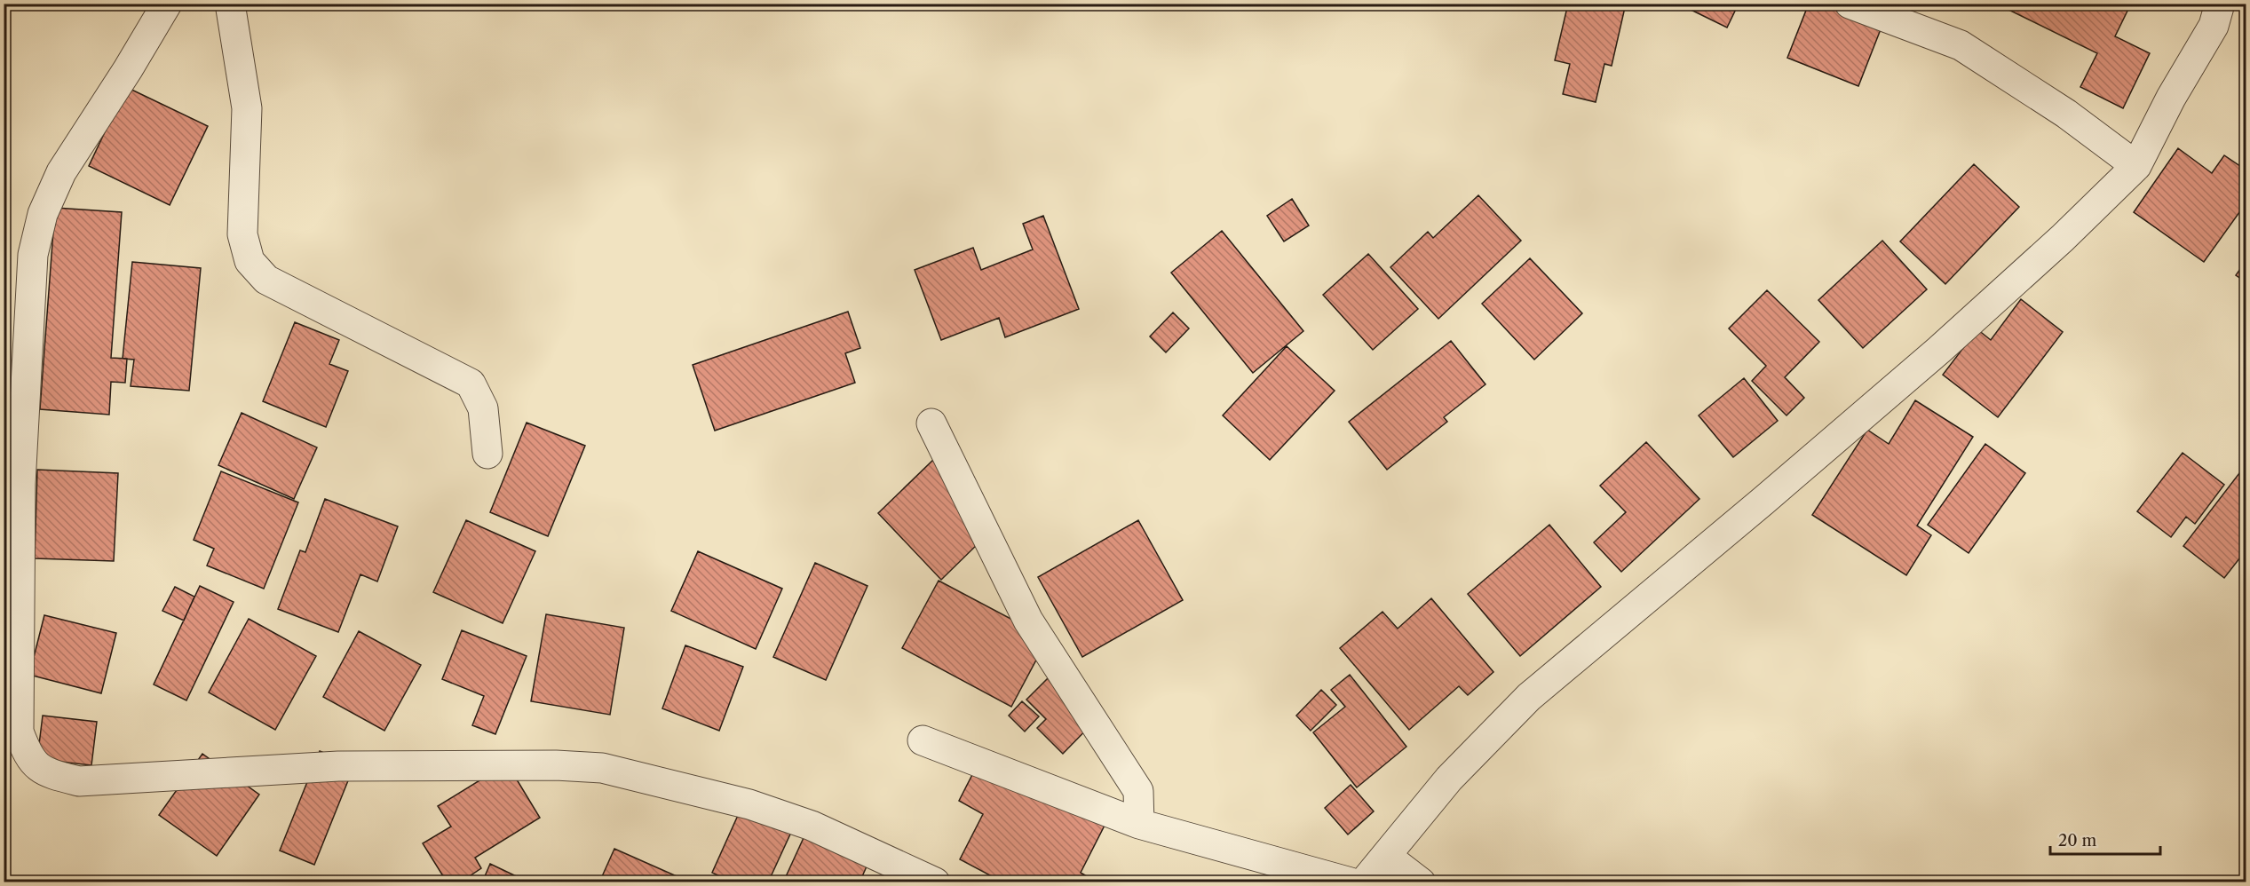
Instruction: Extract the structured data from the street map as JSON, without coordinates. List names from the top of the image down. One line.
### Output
{"scale_bar":"20 m"}
